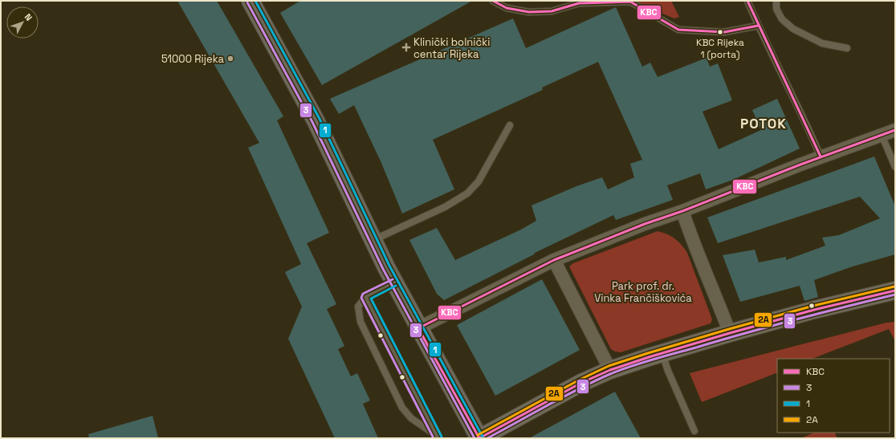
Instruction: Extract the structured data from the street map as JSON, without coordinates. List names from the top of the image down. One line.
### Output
{"districts":["POTOK"],"parks":["Park prof. dr. Vinka Frančiškovića"],"places":{"other":["KBC Rijeka 1 (porta)","51000 Rijeka"],"health":["Klinički bolnički centar Rijeka"]},"lines":["transit line KBC","transit line 1","transit line 3","transit line 2A"],"legend":["KBC","3","1","2A"],"north":"top right"}
